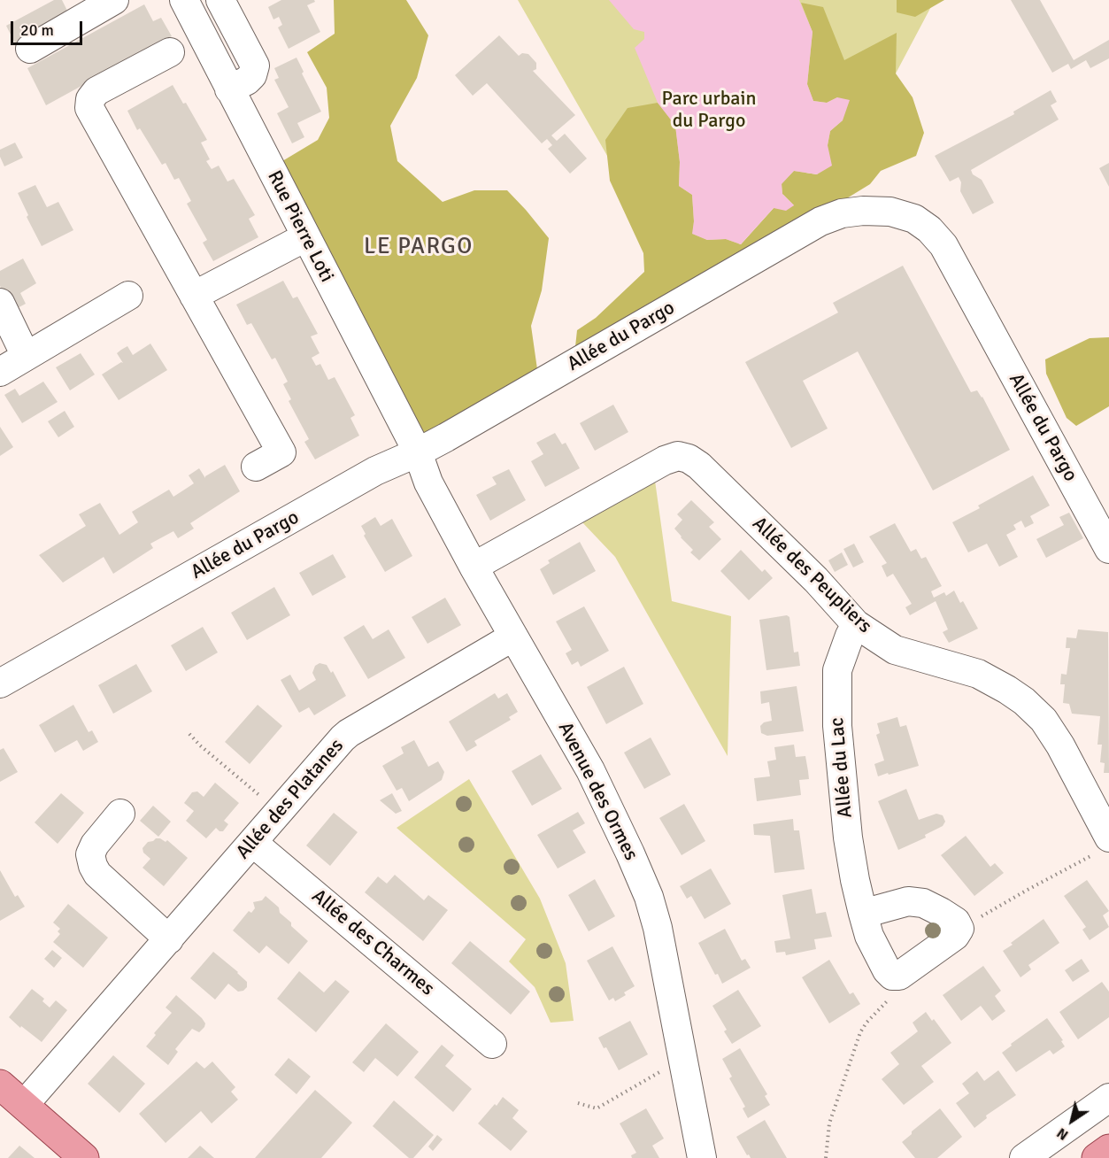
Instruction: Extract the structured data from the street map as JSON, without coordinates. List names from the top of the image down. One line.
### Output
{"streets":{"street":["Rue Pierre Loti","Allée du Pargo","Allée des Peupliers","Allée du Lac","Avenue des Ormes","Allée des Platanes","Allée des Charmes"]},"crossings":[["Rue Pierre Loti","Allée du Pargo"],["Rue Pierre Loti","Avenue des Ormes"],["Allée du Pargo","Avenue des Ormes"],["Allée des Peupliers","Allée du Lac"],["Allée des Peupliers","Avenue des Ormes"],["Avenue des Ormes","Allée des Platanes"],["Allée des Platanes","Allée des Charmes"]],"districts":["LE PARGO"],"parks":["Parc urbain du Pargo"],"scale_bar":"20 m","north":"bottom left"}
